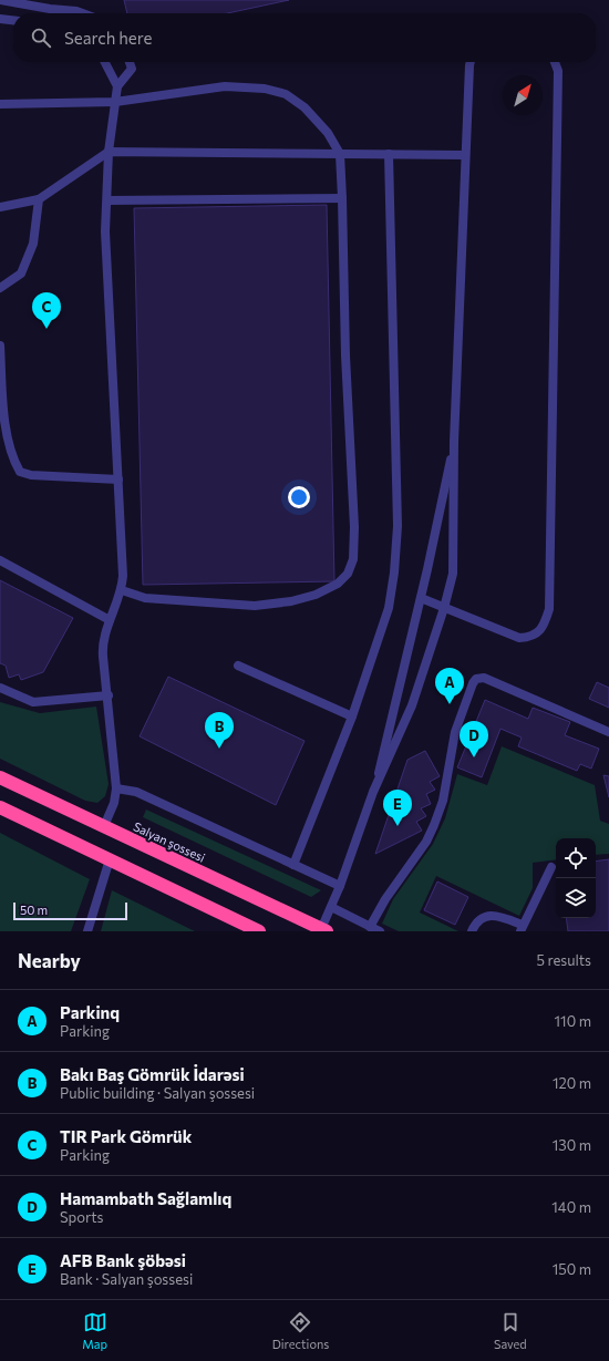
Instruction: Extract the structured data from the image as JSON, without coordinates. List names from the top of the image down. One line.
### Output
{"streets":{"highway":["Salyan şossesi"]},"scale_bar":"50 m","north":"top right","page":{"search":"Search here","pins":["C","A","B","D","E"],"scale":"50 m","heading":["Nearby","5 results"],"list":[{"mark":"A","name":"Parkinq","note":"Parking","value":"110 m"},{"mark":"B","name":"Bakı Baş Gömrük İdarəsi","note":"Public building · Salyan şossesi","value":"120 m"},{"mark":"C","name":"TIR Park Gömrük","note":"Parking","value":"130 m"},{"mark":"D","name":"Hamambath Sağlamlıq","note":"Sports","value":"140 m"},{"mark":"E","name":"AFB Bank şöbəsi","note":"Bank · Salyan şossesi","value":"150 m"}],"nav":["Map","Directions","Saved"]}}
